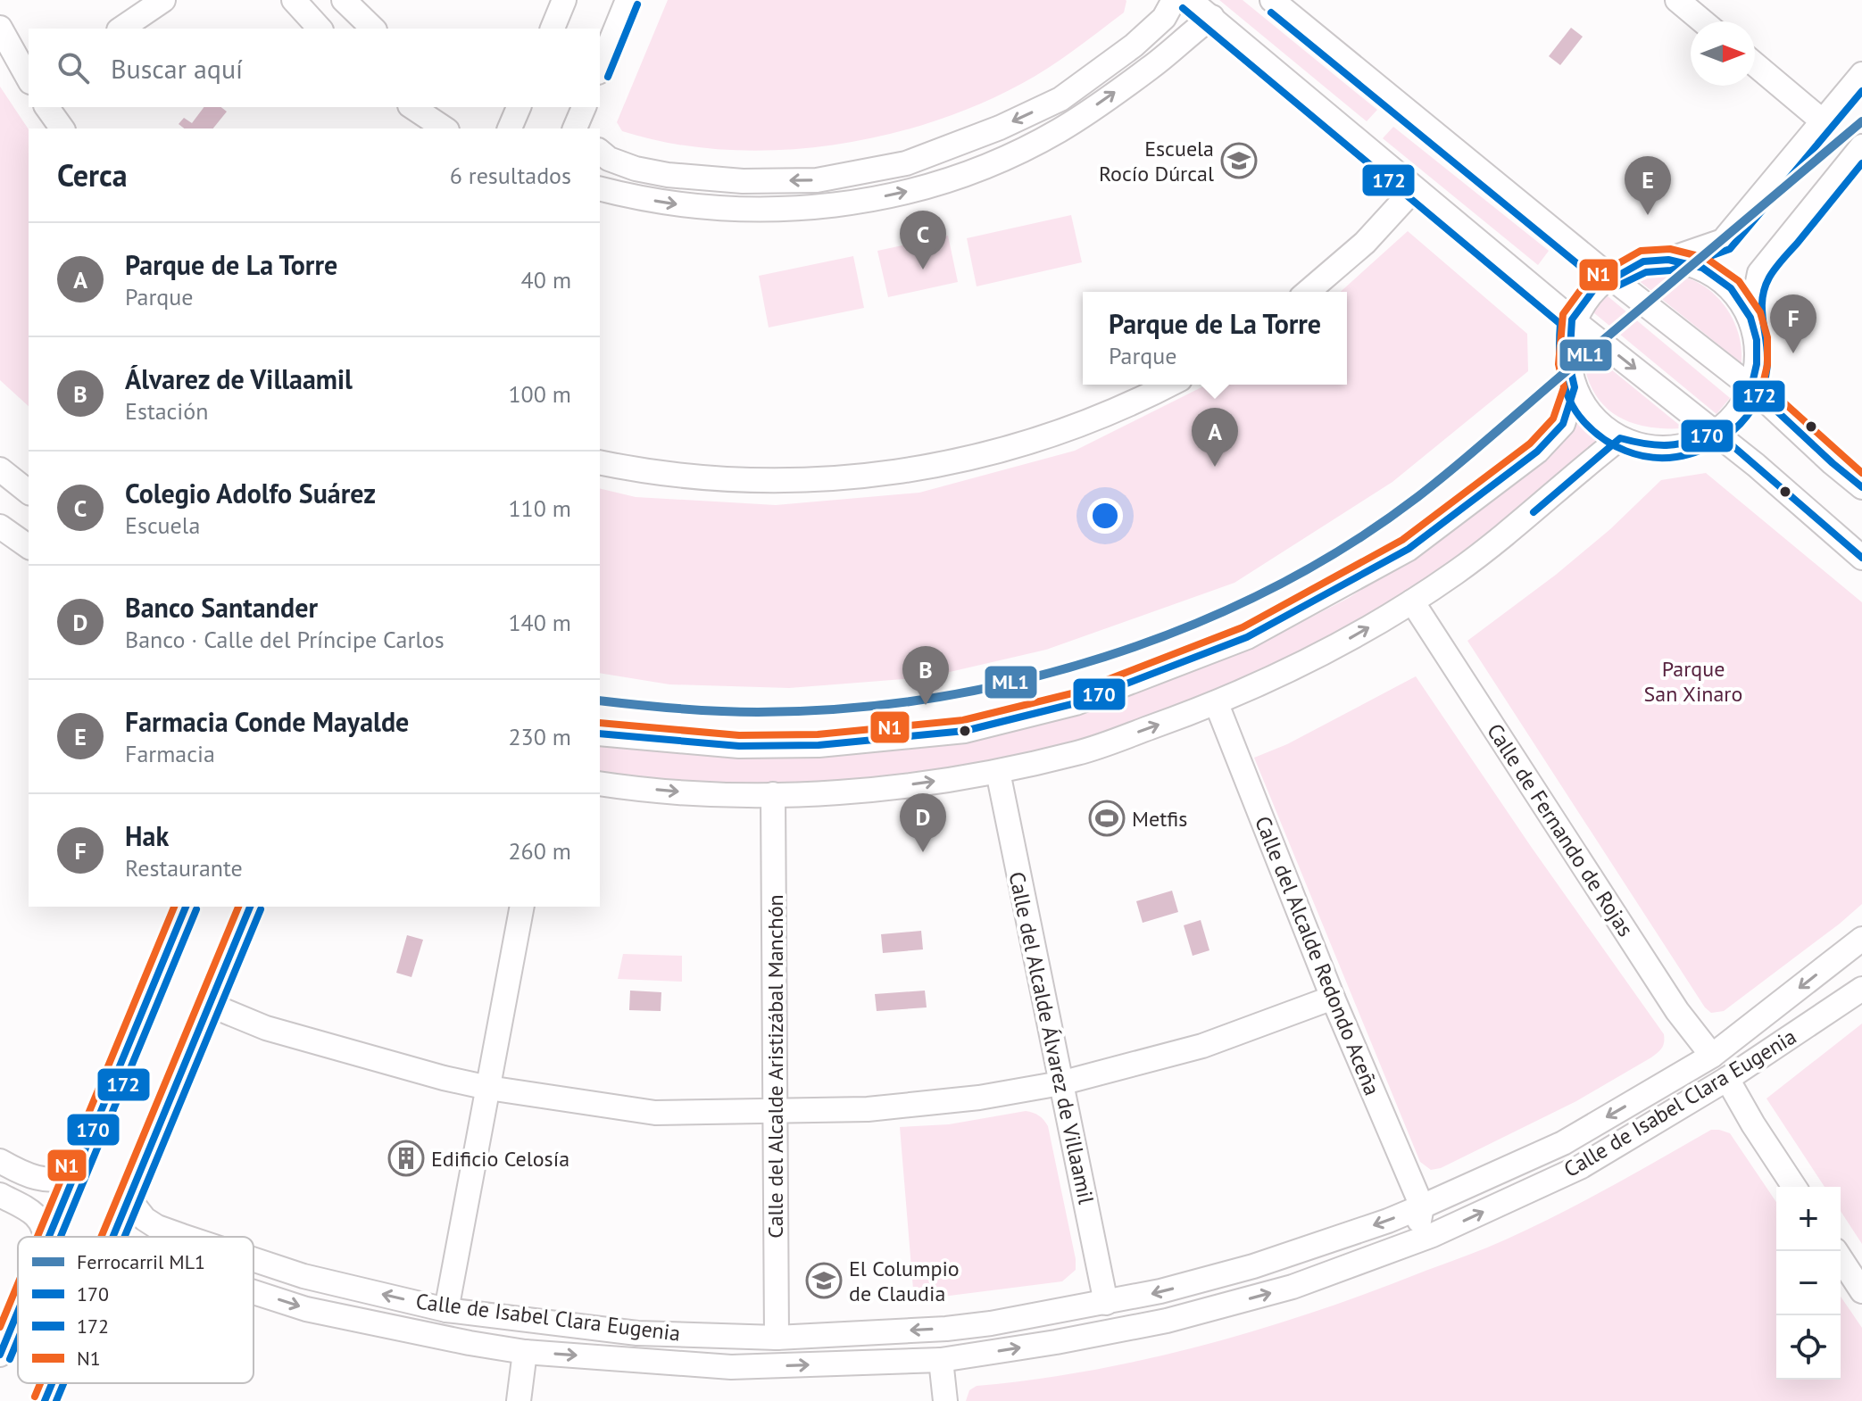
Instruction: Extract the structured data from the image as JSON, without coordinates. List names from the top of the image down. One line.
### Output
{"streets":{"street":["Calle de Fernando de Rojas","Calle del Alcalde Redondo Aceña","Calle del Alcalde Álvarez de Villaamil","Calle del Alcalde Aristizábal Manchón","Calle de Isabel Clara Eugenia"]},"crossings":[["Calle de Fernando de Rojas","Calle de Isabel Clara Eugenia"],["Calle del Alcalde Redondo Aceña","Calle de Isabel Clara Eugenia"],["Calle del Alcalde Álvarez de Villaamil","Calle de Isabel Clara Eugenia"],["Calle del Alcalde Aristizábal Manchón","Calle de Isabel Clara Eugenia"]],"parks":["Parque San Xinaro"],"places":{"school or university":["Escuela Rocío Dúrcal","El Columpio de Claudia"],"sports":["Metfis"],"building":["Edificio Celosía"]},"lines":["transit line 172","rail line ML1","transit line N1","transit line 170"],"legend":["Ferrocarril ML1","170","172","N1"],"north":"right","page":{"search":"Buscar aquí","heading":["Cerca","6 resultados"],"pins":["E","C","F","A","B","D"],"list":[{"mark":"A","name":"Parque de La Torre","note":"Parque","value":"40 m"},{"mark":"B","name":"Álvarez de Villaamil","note":"Estación","value":"100 m"},{"mark":"C","name":"Colegio Adolfo Suárez","note":"Escuela","value":"110 m"},{"mark":"D","name":"Banco Santander","note":"Banco · Calle del Príncipe Carlos","value":"140 m"},{"mark":"E","name":"Farmacia Conde Mayalde","note":"Farmacia","value":"230 m"},{"mark":"F","name":"Hak","note":"Restaurante","value":"260 m"}],"popup":["Parque de La Torre","Parque"],"map_buttons":["+","−"]}}
